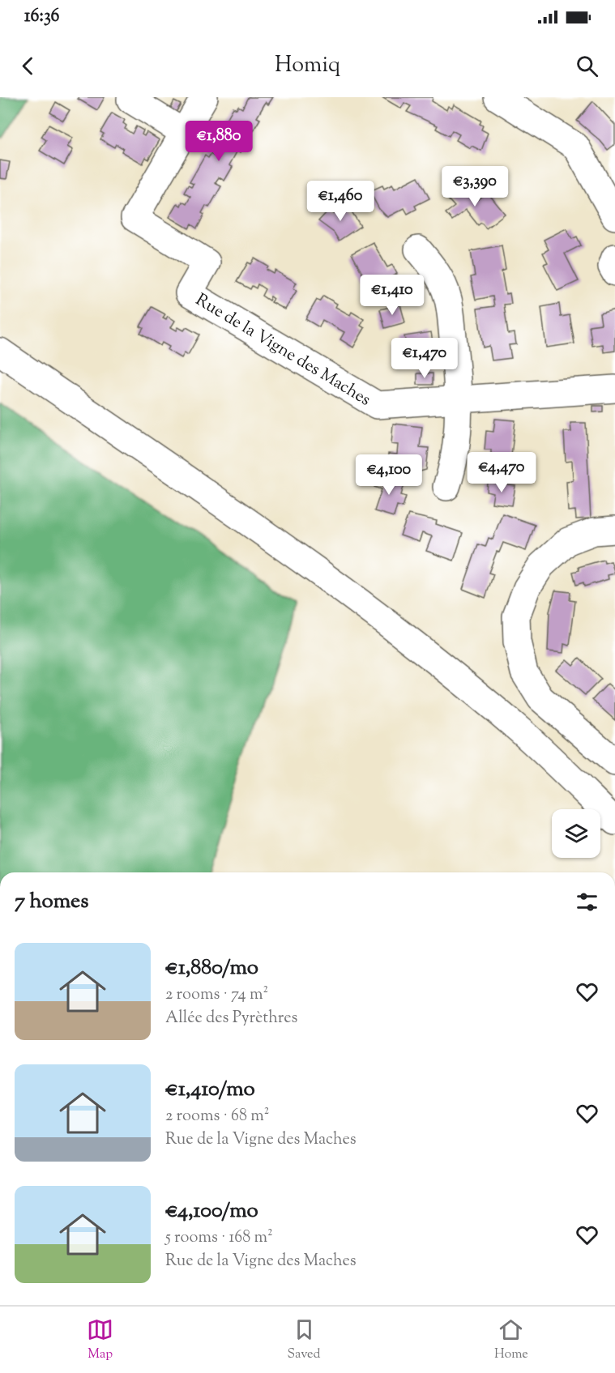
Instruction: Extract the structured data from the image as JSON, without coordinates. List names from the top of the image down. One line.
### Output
{"streets":{"street":["Rue de la Vigne des Maches"]},"page":{"status":"16:36","header":"Homiq","price":["€1,880","€3,390","€1,460","€1,410","€1,470","€4,470","€4,100"],"heading":"7 homes","list":[{"name":"€1,880/mo","note":"2 rooms · 74 m² · Allée des Pyrèthres"},{"name":"€1,410/mo","note":"2 rooms · 68 m² · Rue de la Vigne des Maches"},{"name":"€4,100/mo","note":"5 rooms · 168 m² · Rue de la Vigne des Maches"}],"tabs":["Map","Saved","Home"]}}
